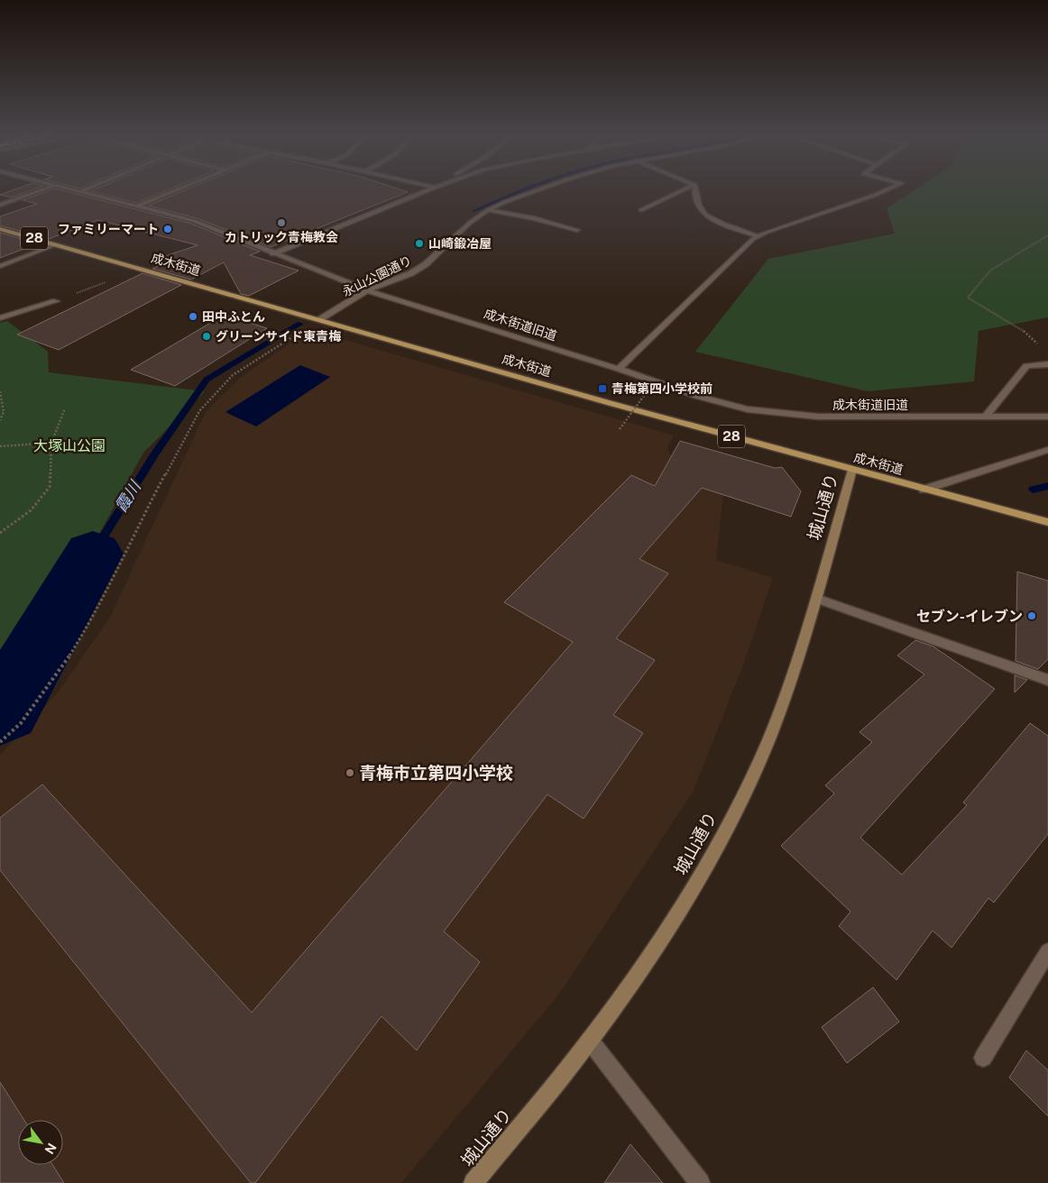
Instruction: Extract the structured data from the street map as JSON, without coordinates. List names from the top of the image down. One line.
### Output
{"streets":{"main road":["28","成木街道"],"street":["永山公園通り","成木街道旧道","城山通り"]},"crossings":[["成木街道","永山公園通り"],["成木街道","城山通り"],["永山公園通り","成木街道旧道"]],"water":["霞川"],"parks":["大塚山公園"],"places":{"other":["カトリック青梅教会","ファミリーマート","山崎鍛冶屋","田中ふとん","グリーンサイド東青梅","セブン-イレブン","青梅市立第四小学校"],"transit":["青梅第四小学校前"]},"north":"bottom right"}
